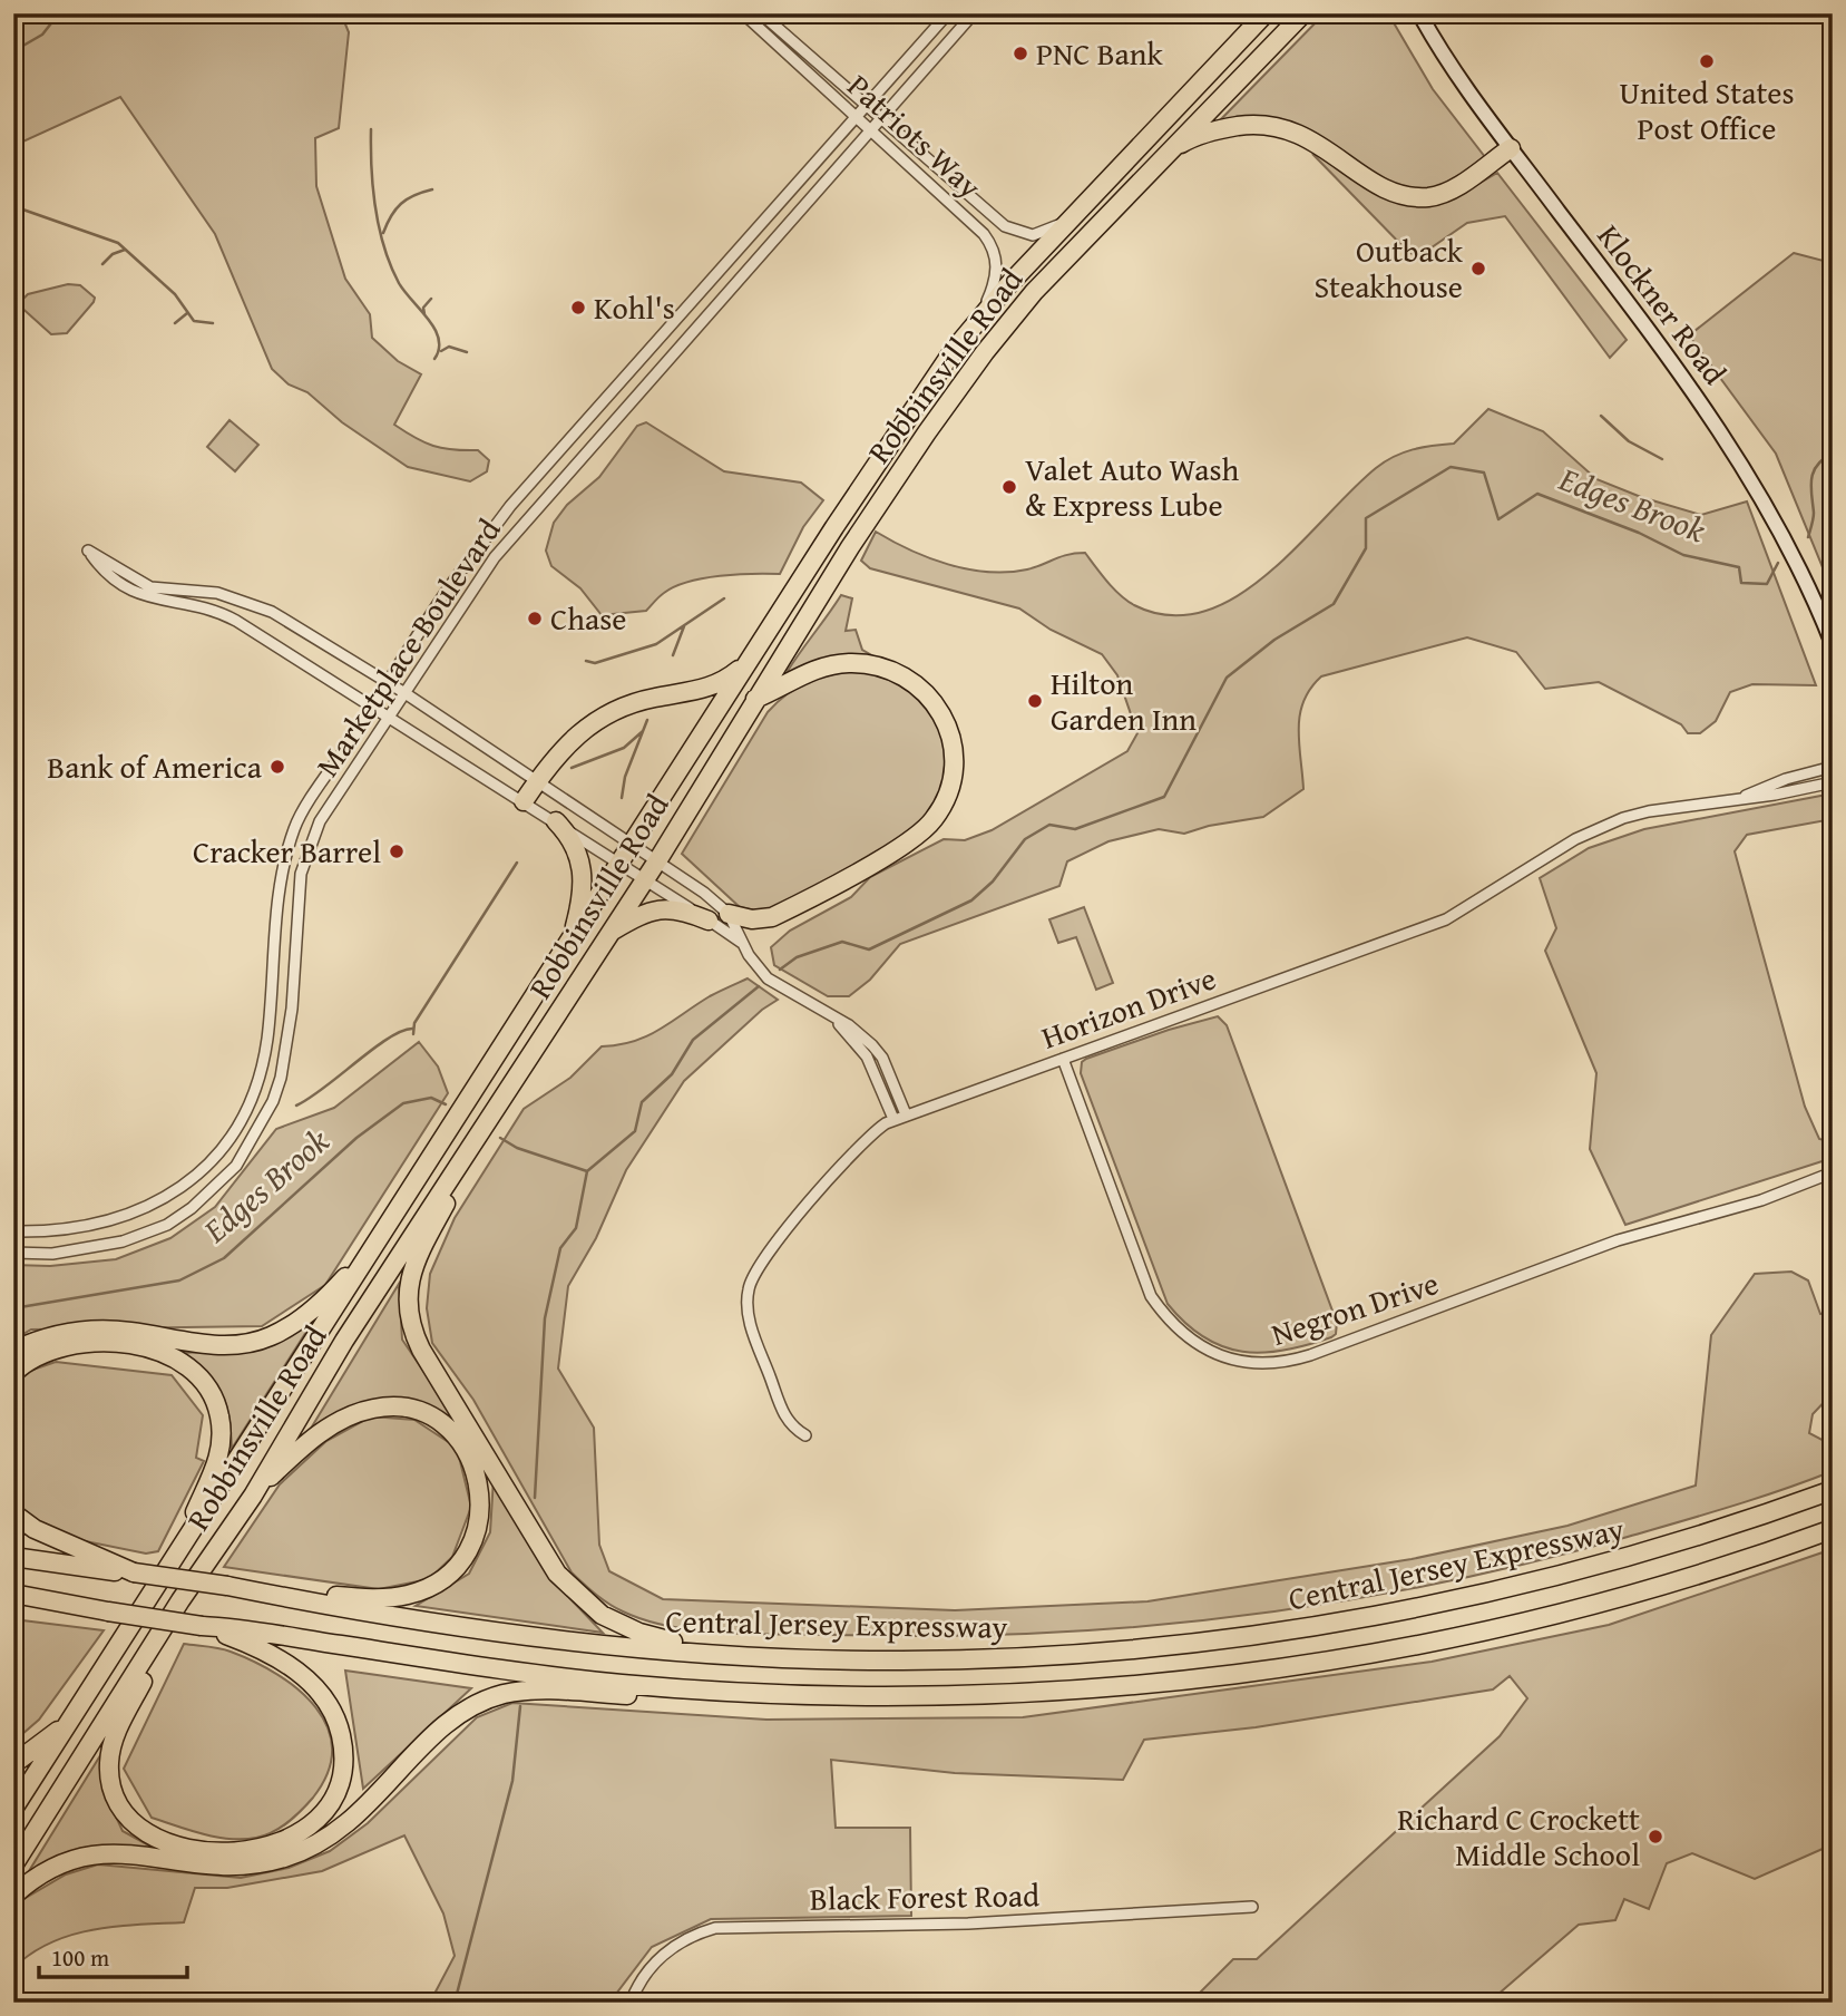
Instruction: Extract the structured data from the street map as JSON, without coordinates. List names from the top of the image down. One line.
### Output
{"streets":{"highway":["Robbinsville Road","Central Jersey Expressway"],"main road":["Klockner Road"],"street":["Patriots Way","Marketplace Boulevard","Horizon Drive","Negron Drive","Black Forest Road"]},"crossings":[["Patriots Way","Robbinsville Road"],["Patriots Way","Marketplace Boulevard"],["Horizon Drive","Negron Drive"]],"water":["Edges Brook"],"places":["PNC Bank","United States Post Office","Outback Steakhouse","Kohl's","Valet Auto Wash & Express Lube","Chase","Hilton Garden Inn","Bank of America","Cracker Barrel","Richard C Crockett Middle School"],"scale_bar":"100 m"}
